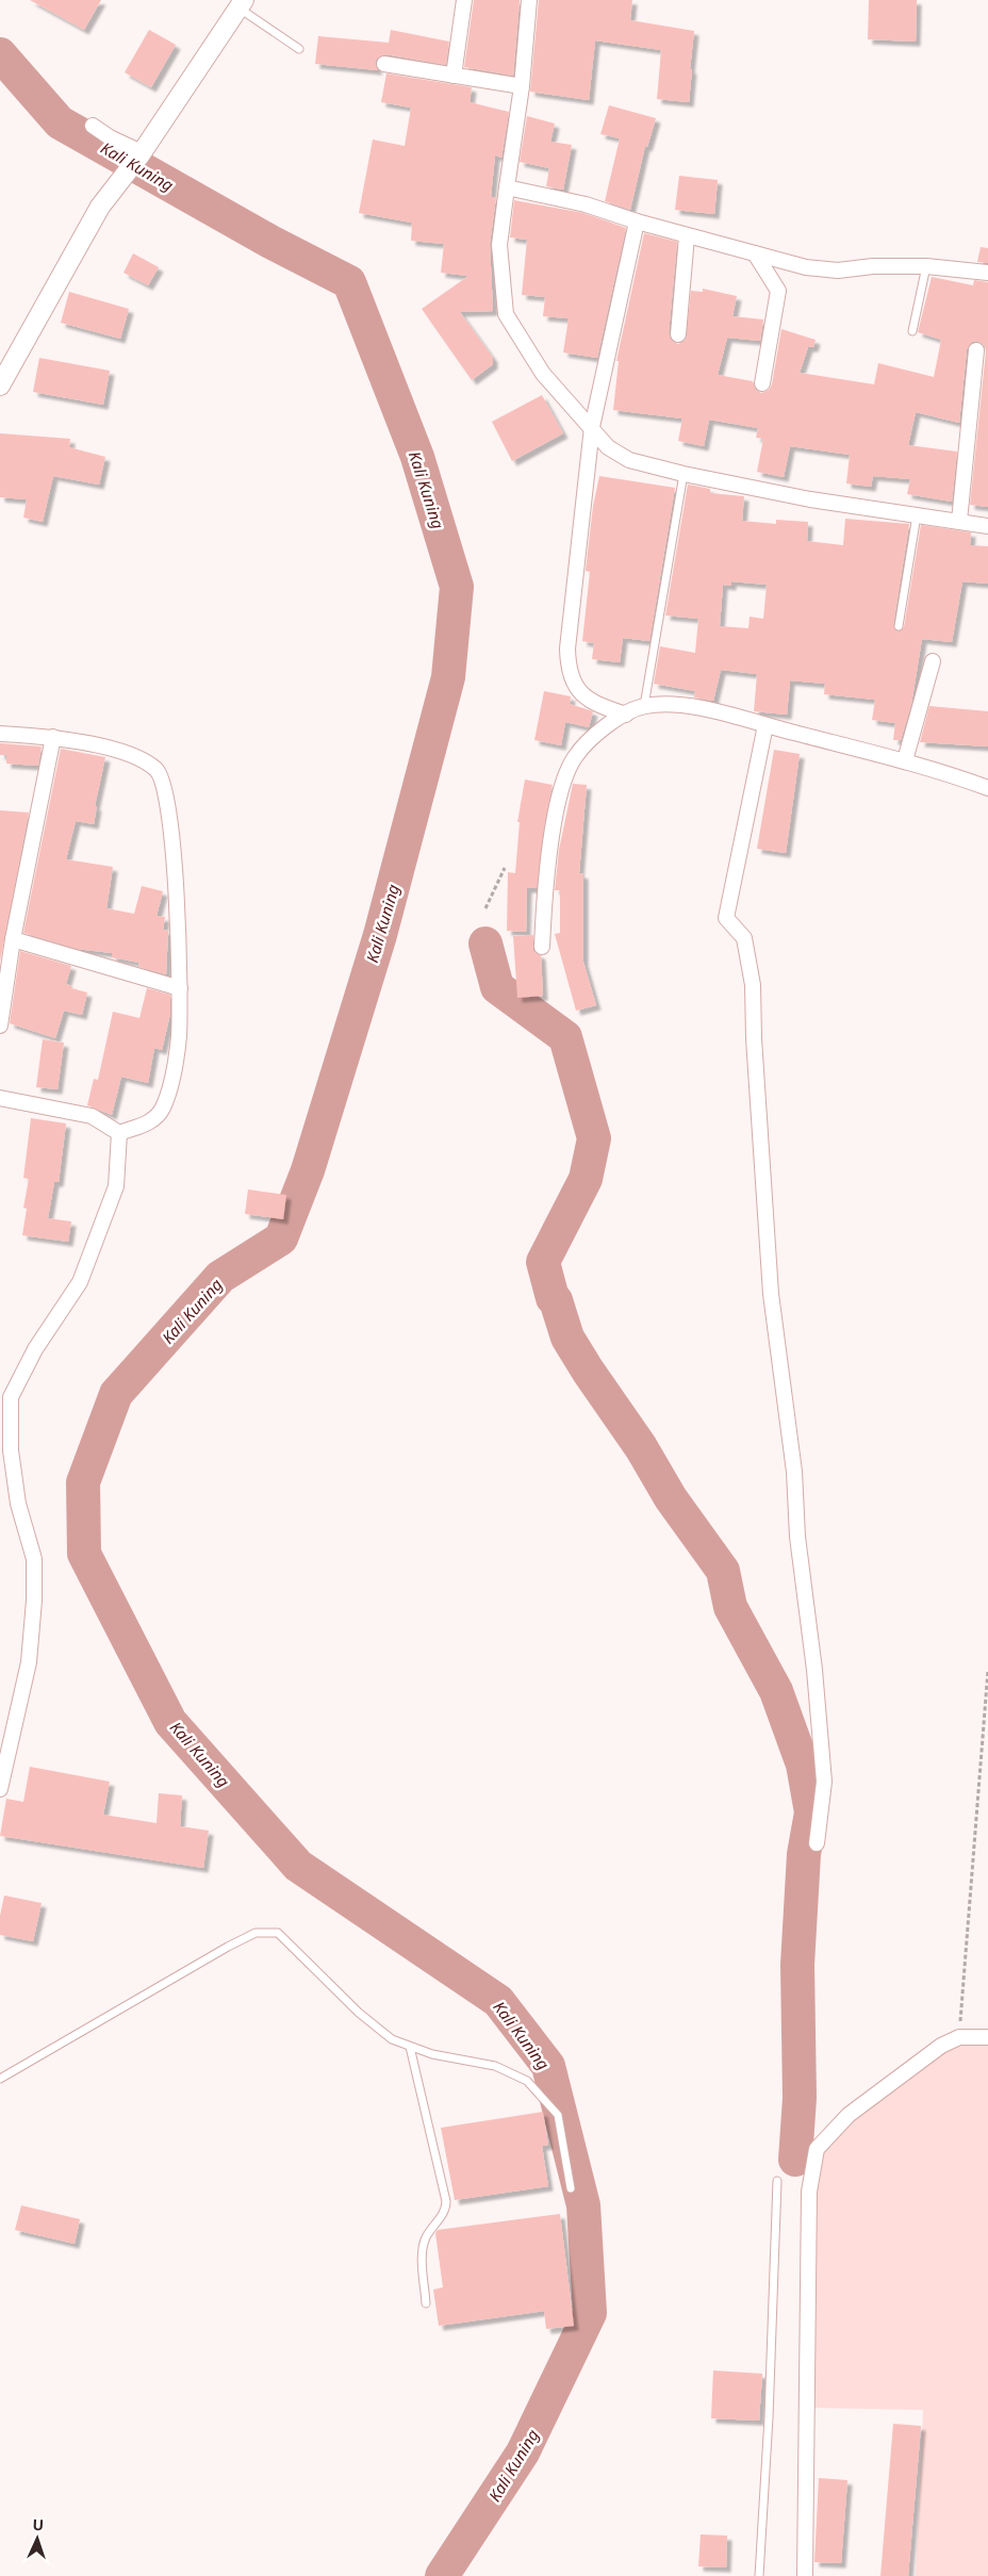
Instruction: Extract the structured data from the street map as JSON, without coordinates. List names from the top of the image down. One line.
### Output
{"water":["Kali Kuning"],"north":"top"}
